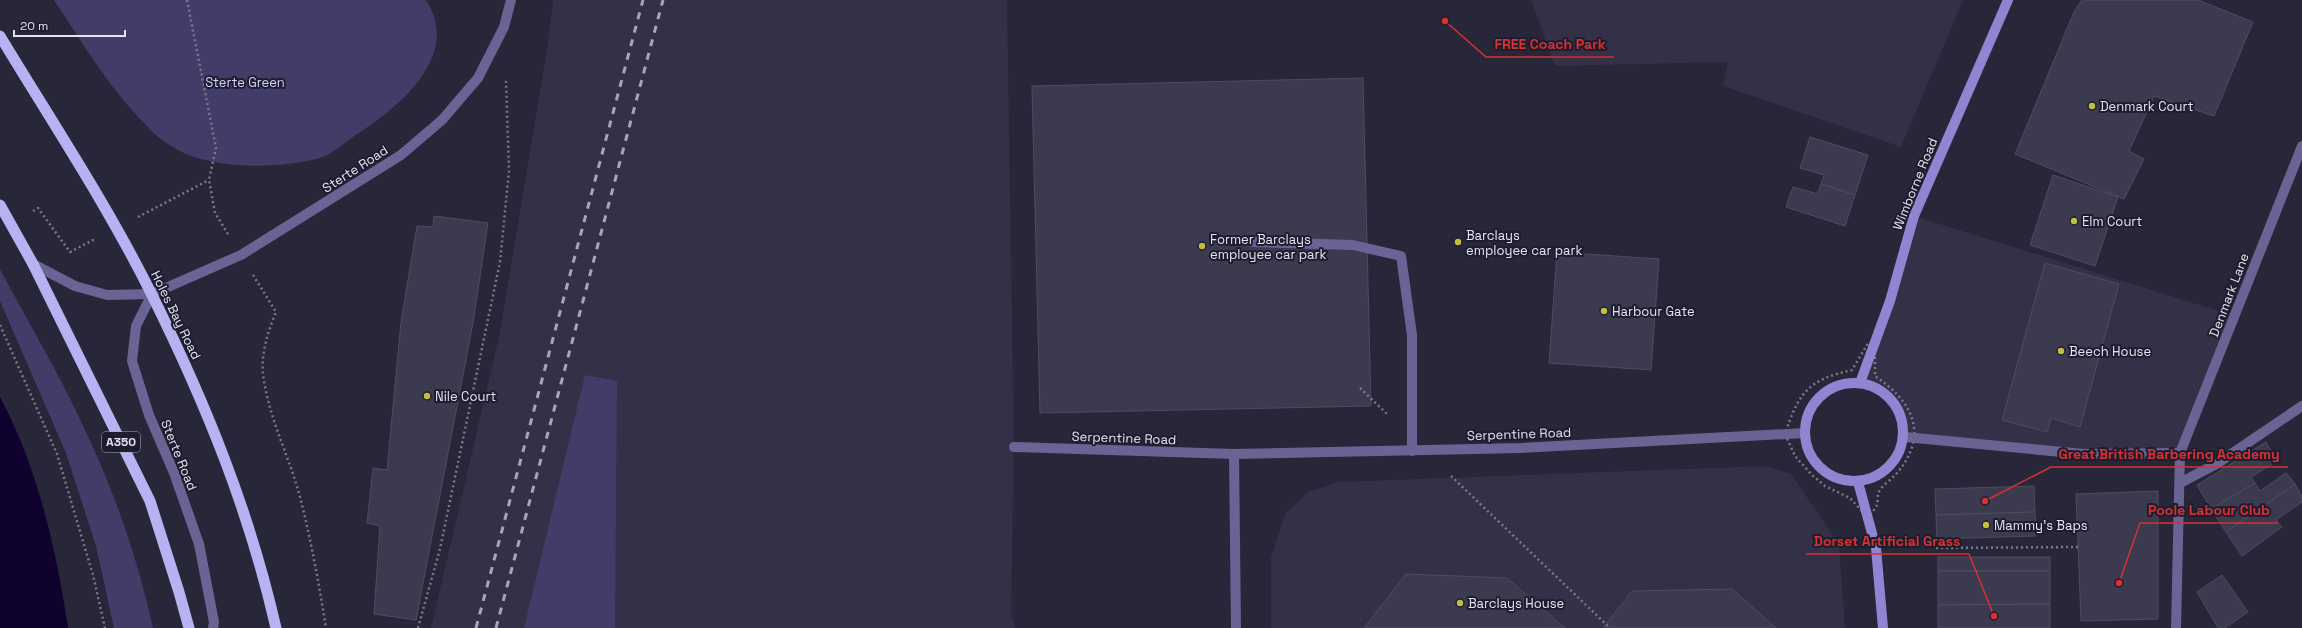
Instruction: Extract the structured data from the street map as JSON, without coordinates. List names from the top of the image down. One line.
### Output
{"streets":{"highway":["Holes Bay Road","A350"],"main road":["Wimborne Road"],"street":["Sterte Road","Denmark Lane","Serpentine Road"]},"crossings":[["Sterte Road","Holes Bay Road"],["Sterte Road","A350"],["Wimborne Road","Serpentine Road"]],"parks":["Sterte Green"],"places":["FREE Coach Park","Denmark Court","Elm Court","Barclays employee car park","Former Barclays employee car park","Harbour Gate","Beech House","Nile Court","Great British Barbering Academy","Mammy's Baps","Poole Labour Club","Barclays House","Dorset Artificial Grass"],"scale_bar":"20 m"}
